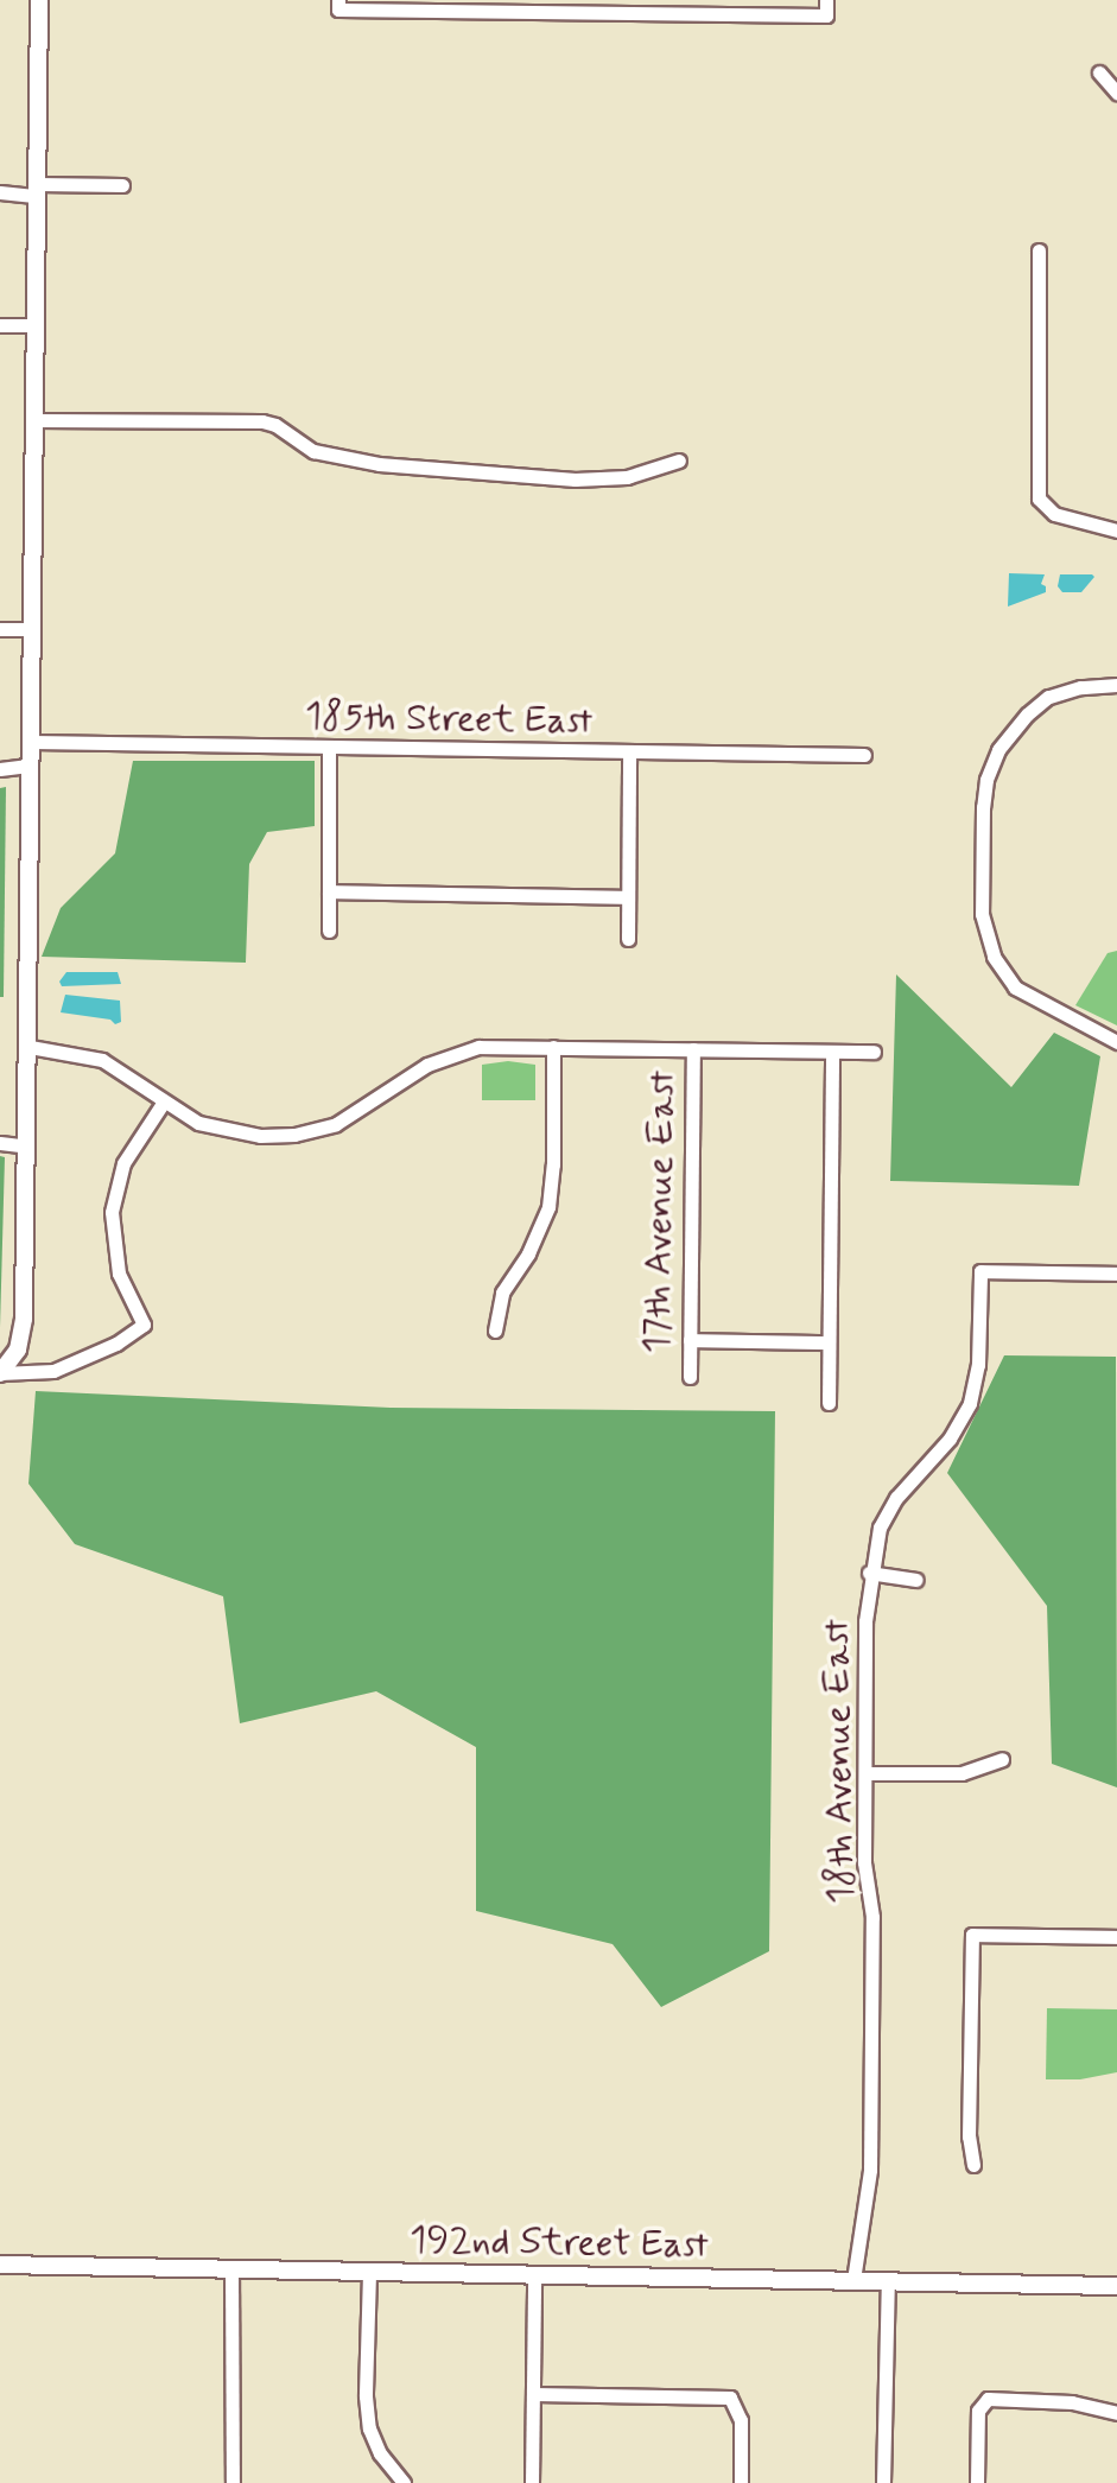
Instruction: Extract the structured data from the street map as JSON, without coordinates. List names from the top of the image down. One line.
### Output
{"streets":{"street":["185th Street East","17th Avenue East","18th Avenue East","192nd Street East"]},"crossings":[["18th Avenue East","192nd Street East"]]}
